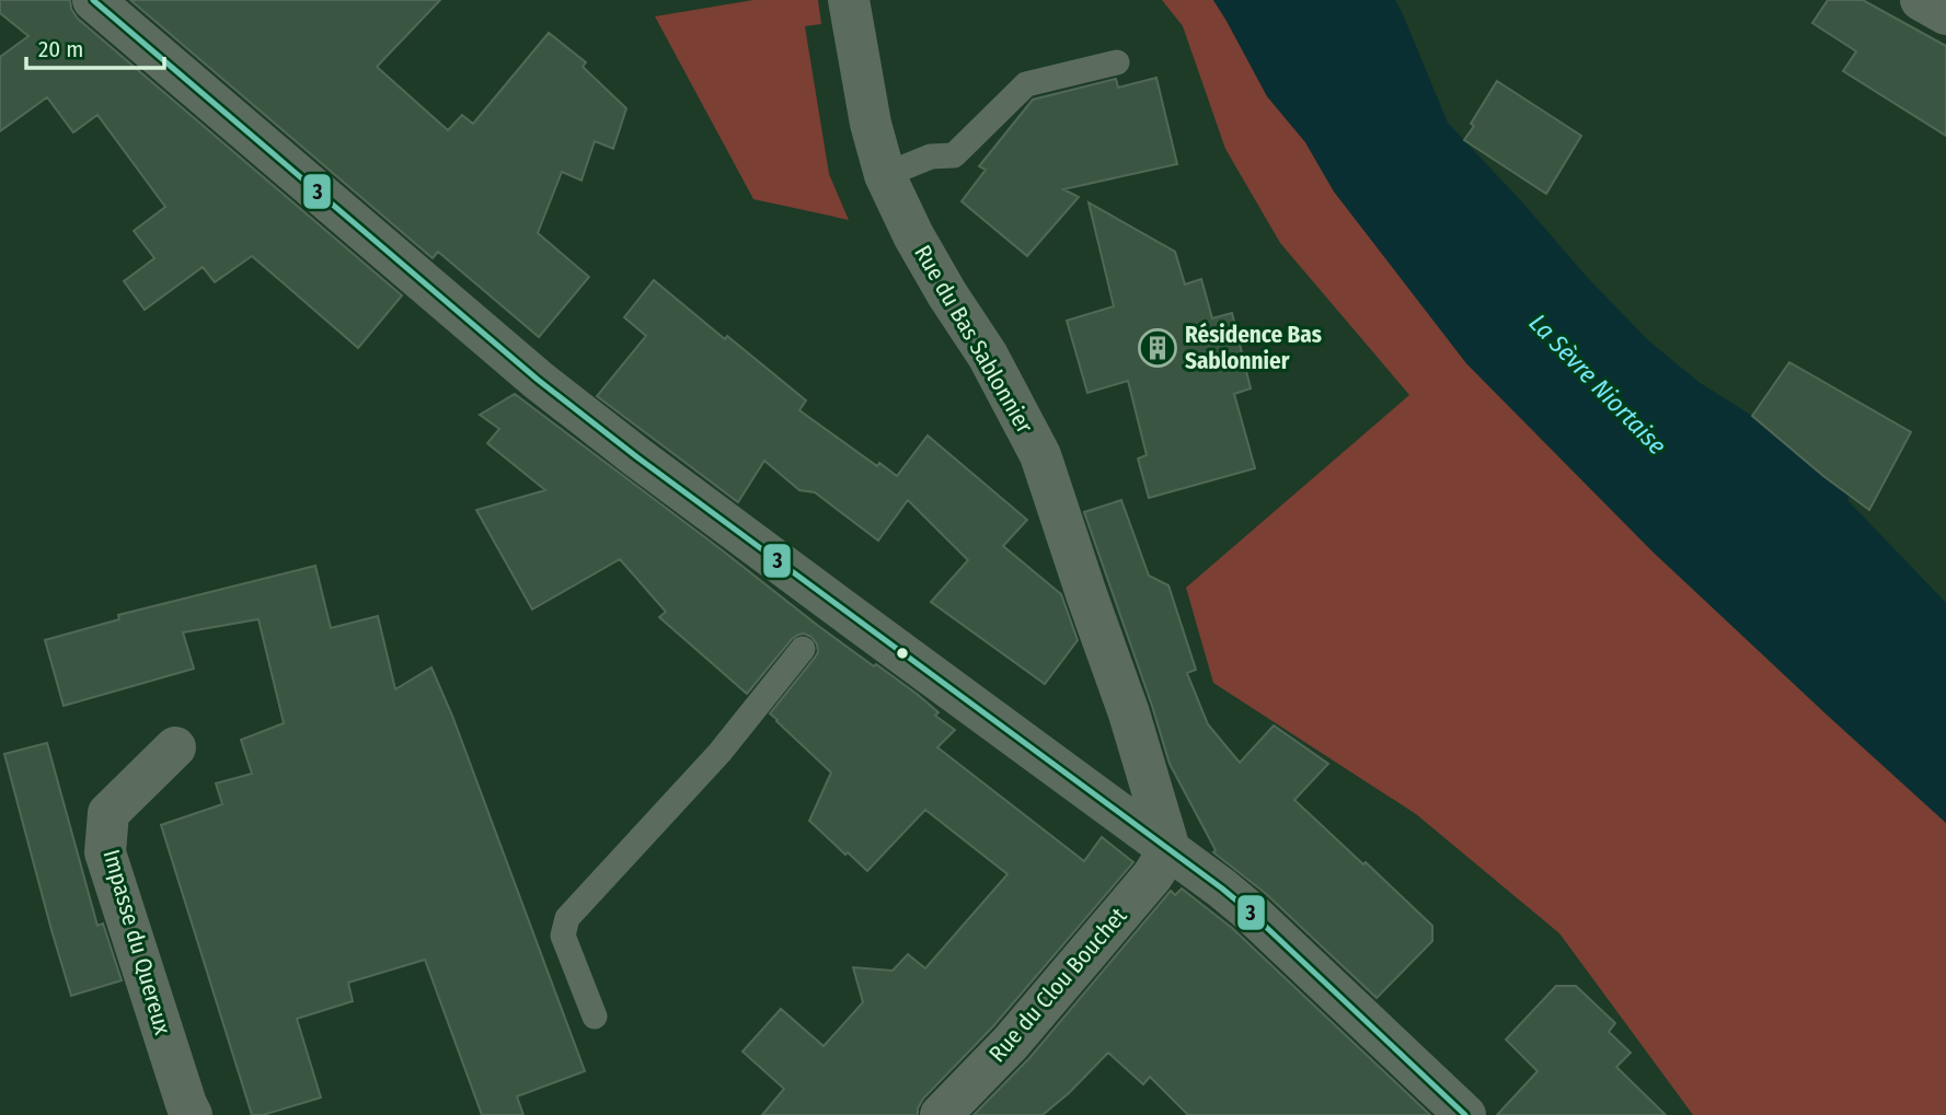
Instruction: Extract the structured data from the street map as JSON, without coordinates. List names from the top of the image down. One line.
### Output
{"streets":{"street":["Rue du Bas Sablonnier","Impasse du Quereux","Rue du Clou Bouchet"]},"crossings":[["Rue du Bas Sablonnier","Rue du Clou Bouchet"]],"water":["La Sèvre Niortaise"],"places":{"building":["Résidence Bas Sablonnier"]},"lines":["transit line 3"],"scale_bar":"20 m"}
